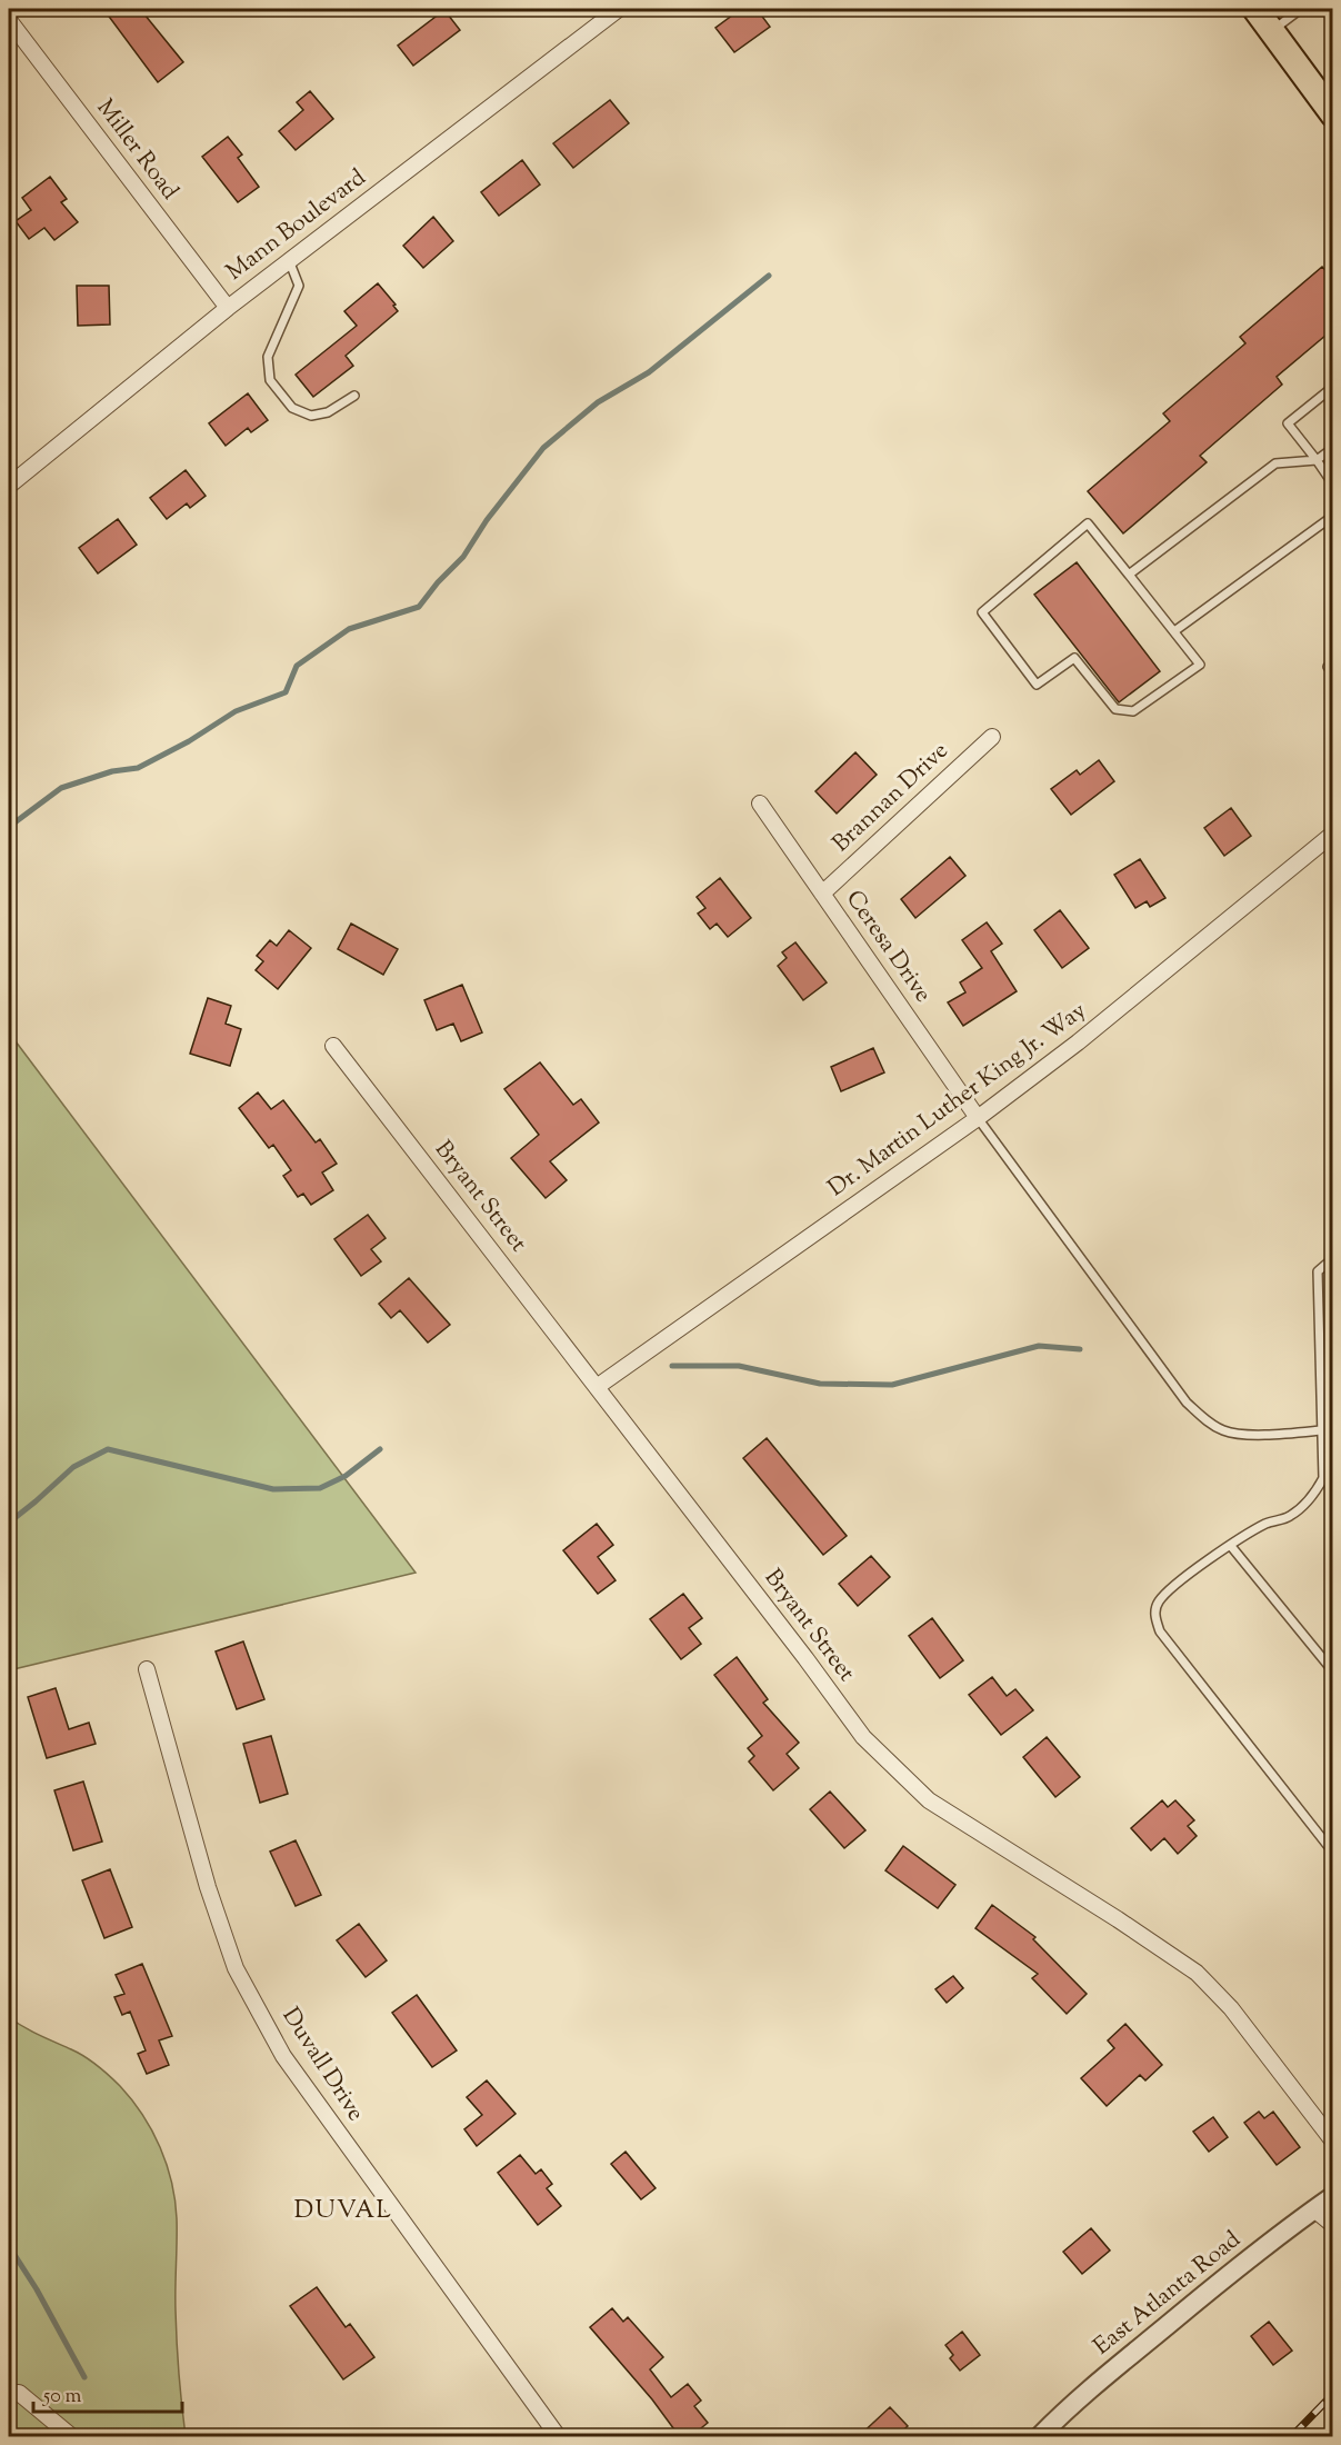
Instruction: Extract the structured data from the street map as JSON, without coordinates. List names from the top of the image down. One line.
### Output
{"streets":{"street":["Miller Road","Mann Boulevard","Brannan Drive","Ceresa Drive","Dr. Martin Luther King Jr. Way","Bryant Street","Duvall Drive","East Atlanta Road"]},"crossings":[["Miller Road","Mann Boulevard"],["Brannan Drive","Ceresa Drive"],["Ceresa Drive","Dr. Martin Luther King Jr. Way"],["Dr. Martin Luther King Jr. Way","Bryant Street"]],"districts":["DUVAL"],"scale_bar":"50 m"}
